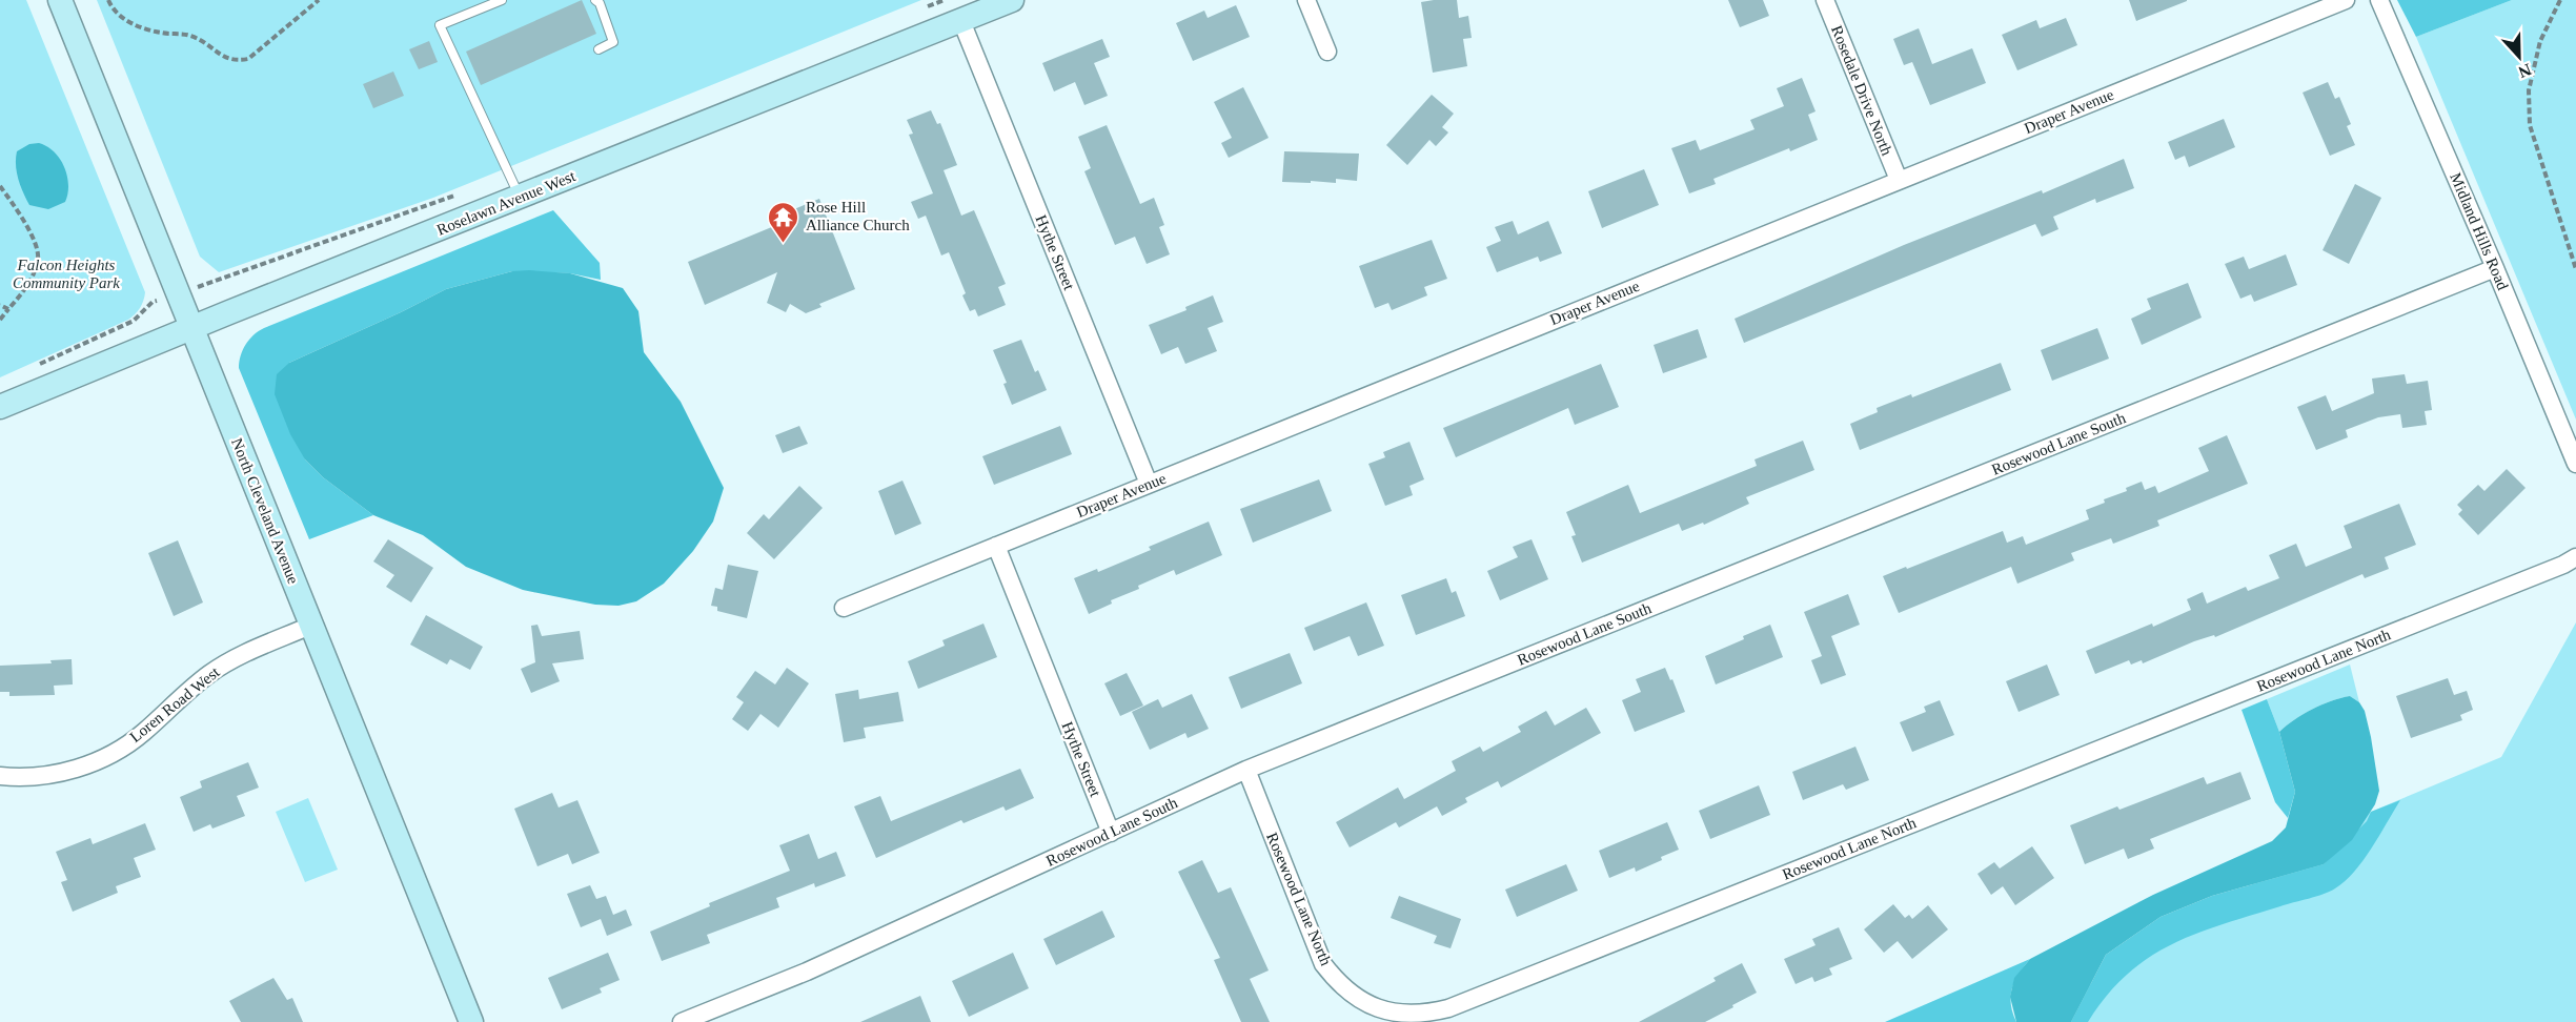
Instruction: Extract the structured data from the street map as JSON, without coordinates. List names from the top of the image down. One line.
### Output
{"streets":{"main road":["Roselawn Avenue West","North Cleveland Avenue"],"street":["Rosedale Drive North","Draper Avenue","Midland Hills Road","Hythe Street","Rosewood Lane South","Rosewood Lane North","Loren Road West"]},"crossings":[["Rosedale Drive North","Draper Avenue"],["Draper Avenue","Hythe Street"],["Roselawn Avenue West","Hythe Street"],["Roselawn Avenue West","North Cleveland Avenue"],["Midland Hills Road","Rosewood Lane South"],["Hythe Street","Rosewood Lane South"],["Rosewood Lane South","Rosewood Lane North"],["North Cleveland Avenue","Loren Road West"]],"parks":["Falcon Heights Community Park"],"places":{"temple":["Rose Hill Alliance Church"]},"north":"bottom"}
